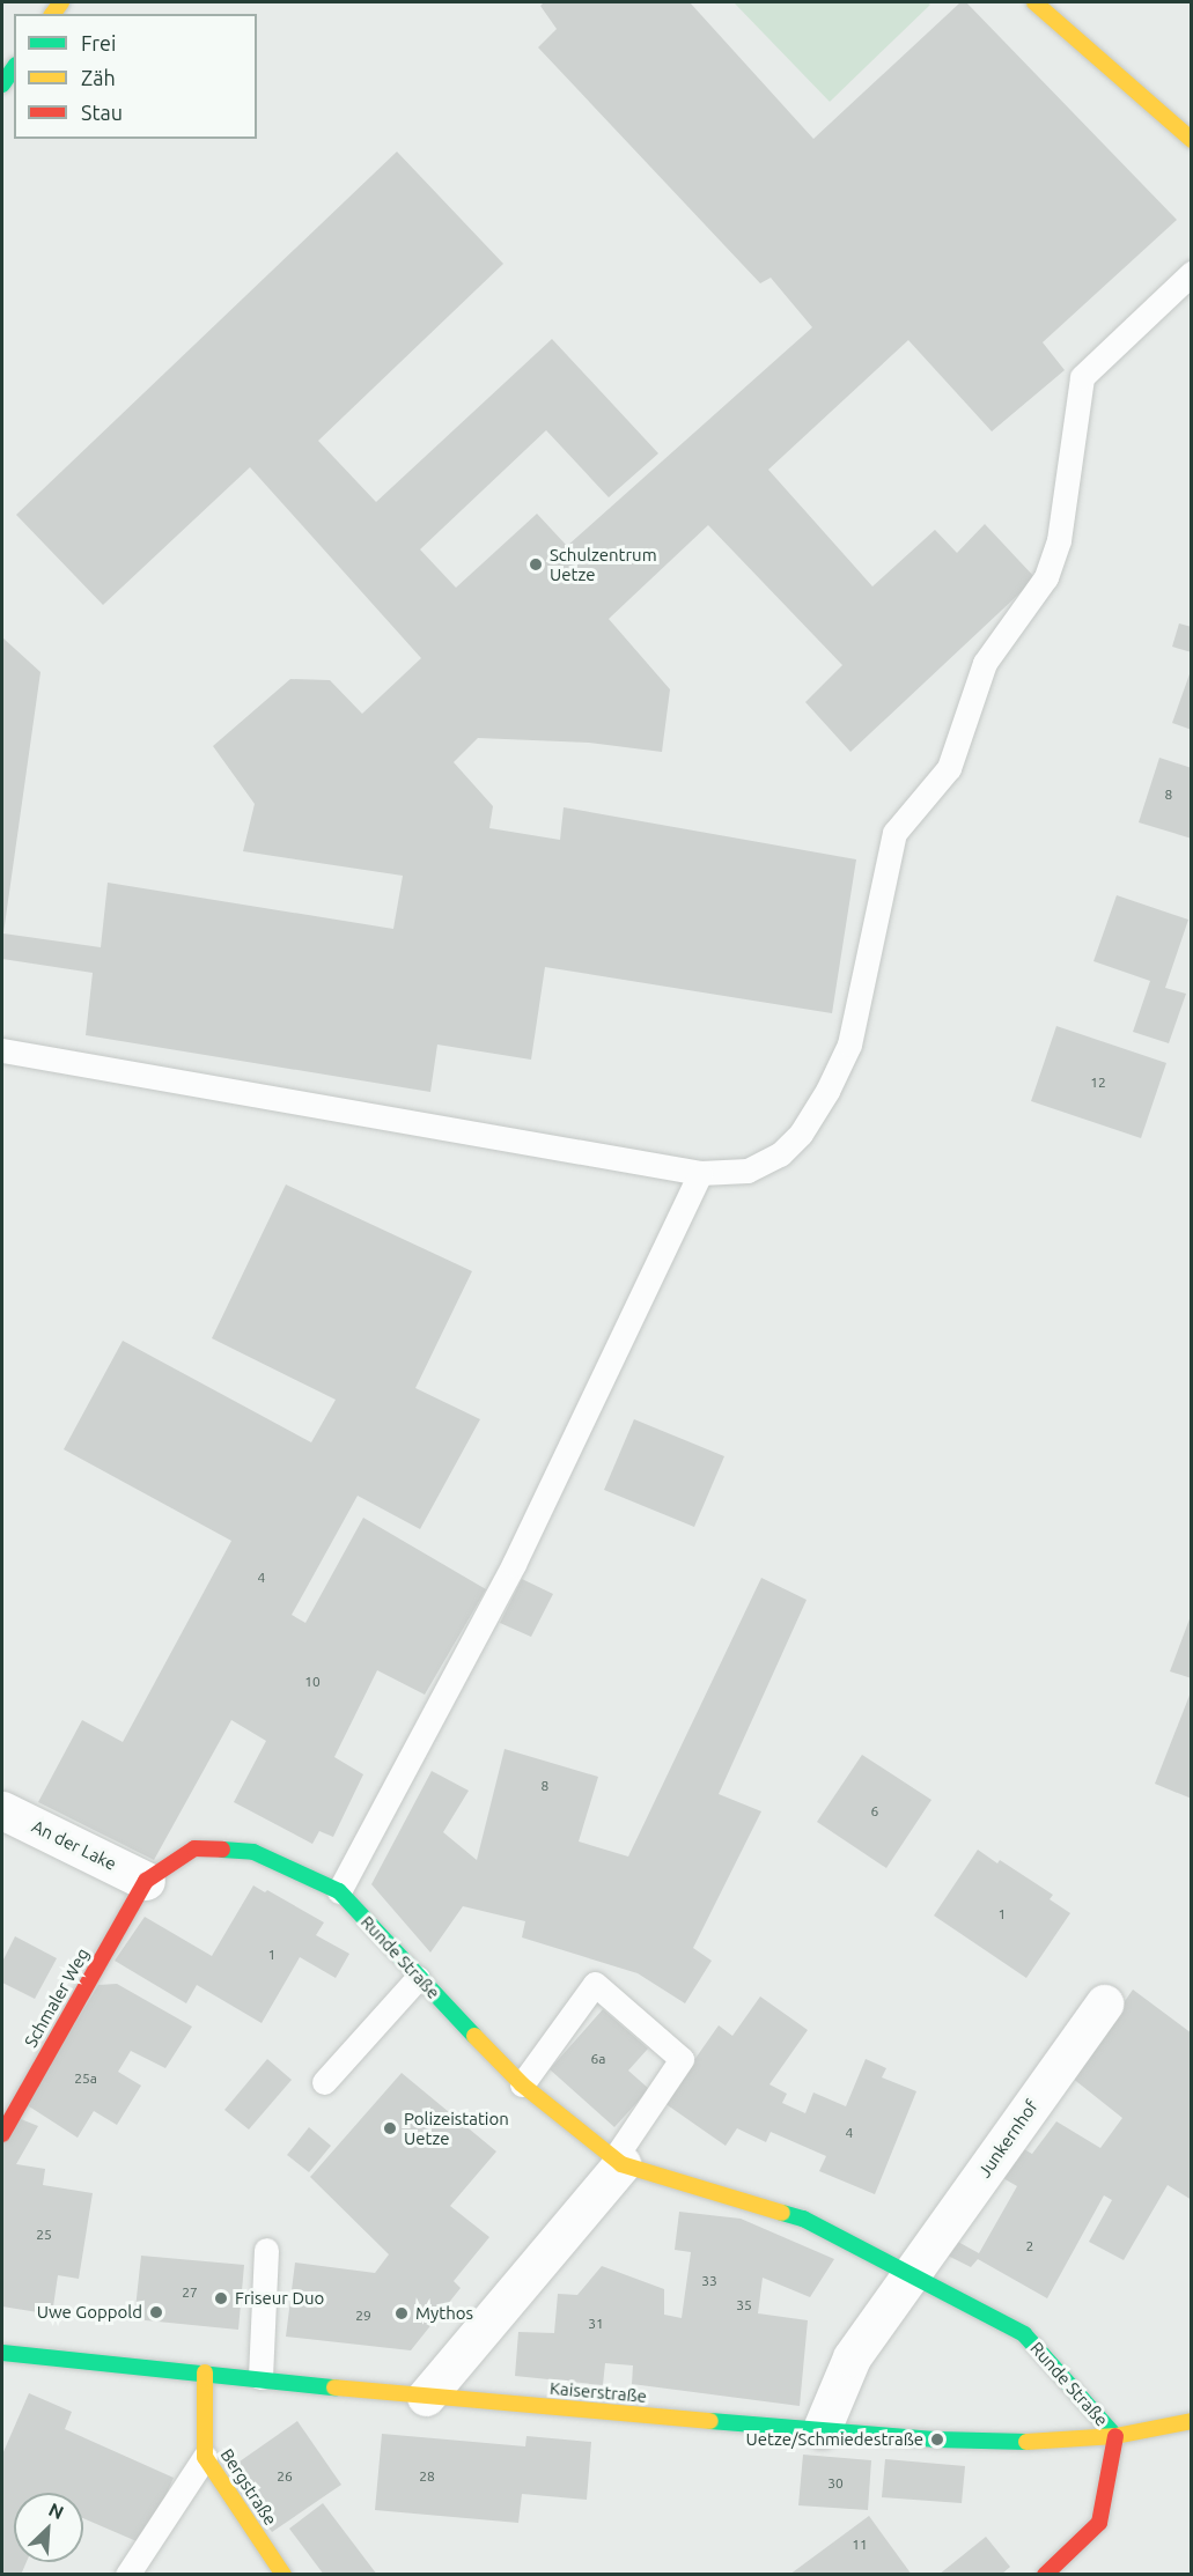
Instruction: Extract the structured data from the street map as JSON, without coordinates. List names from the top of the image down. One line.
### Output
{"streets":{"street":["An der Lake","Runde Straße","Schmaler Weg","Junkernhof","Kaiserstraße","Bergstraße"]},"crossings":[["An der Lake","Runde Straße"],["An der Lake","Schmaler Weg"],["Runde Straße","Schmaler Weg"],["Runde Straße","Junkernhof"],["Runde Straße","Kaiserstraße"],["Kaiserstraße","Bergstraße"]],"places":["Schulzentrum Uetze","Polizeistation Uetze","Friseur Duo","Uwe Goppold","Mythos","Uetze/Schmiedestraße"],"house_numbers":["8","12","4","10","8","6","1","1","6a","25a","4","25","2","33","27","35","29","31","26","28","30","11"],"legend":["Frei","Zäh","Stau"],"north":"top right"}
